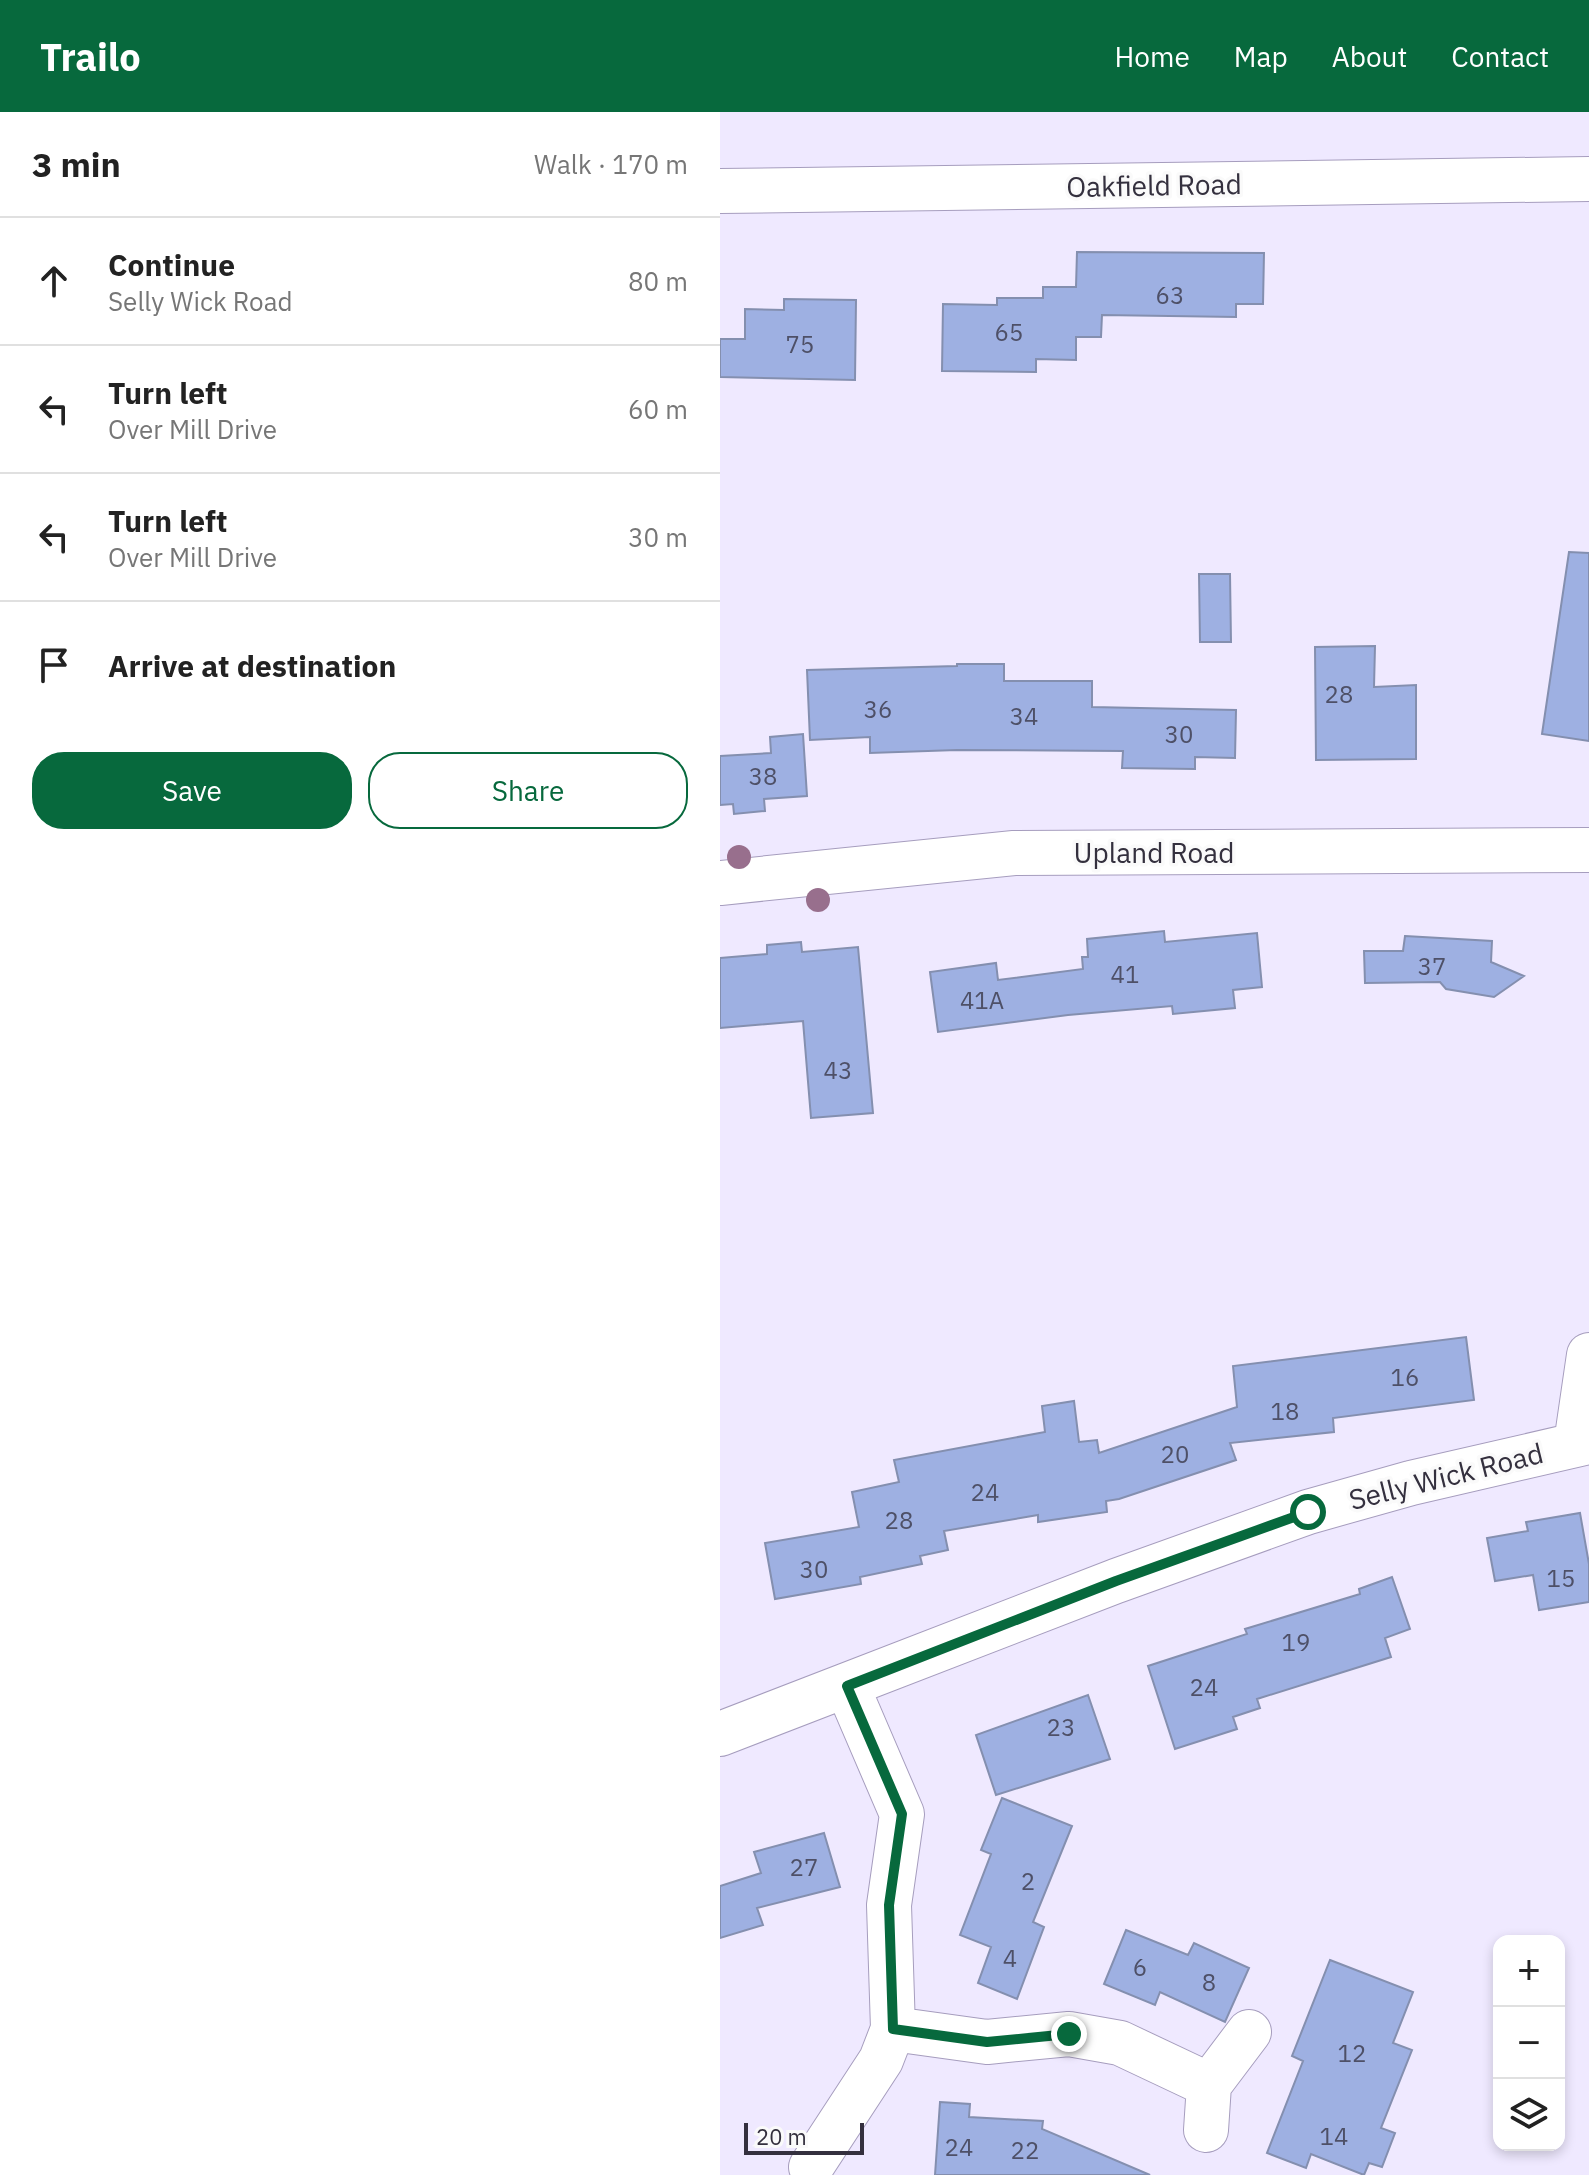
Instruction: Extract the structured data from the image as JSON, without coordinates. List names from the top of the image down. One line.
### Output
{"streets":{"street":["Oakfield Road","Upland Road","Selly Wick Road"]},"house_numbers":["63","65","75","28","36","34","30","38","37","41","41A","43","16","18","20","24","28","30","15","19","24","23","27","2","4","6","8","12","14","24","22"],"scale_bar":"20 m","page":{"header":"Trailo","nav":["Home","Map","About","Contact"],"heading":["3 min","Walk · 170 m"],"list":[["Continue","Selly Wick Road","80 m"],["Turn left","Over Mill Drive","60 m"],["Turn left","Over Mill Drive","30 m"],"Arrive at destination"],"buttons":["Save","Share"],"map_buttons":["+","−"],"scale":"20 m"}}
